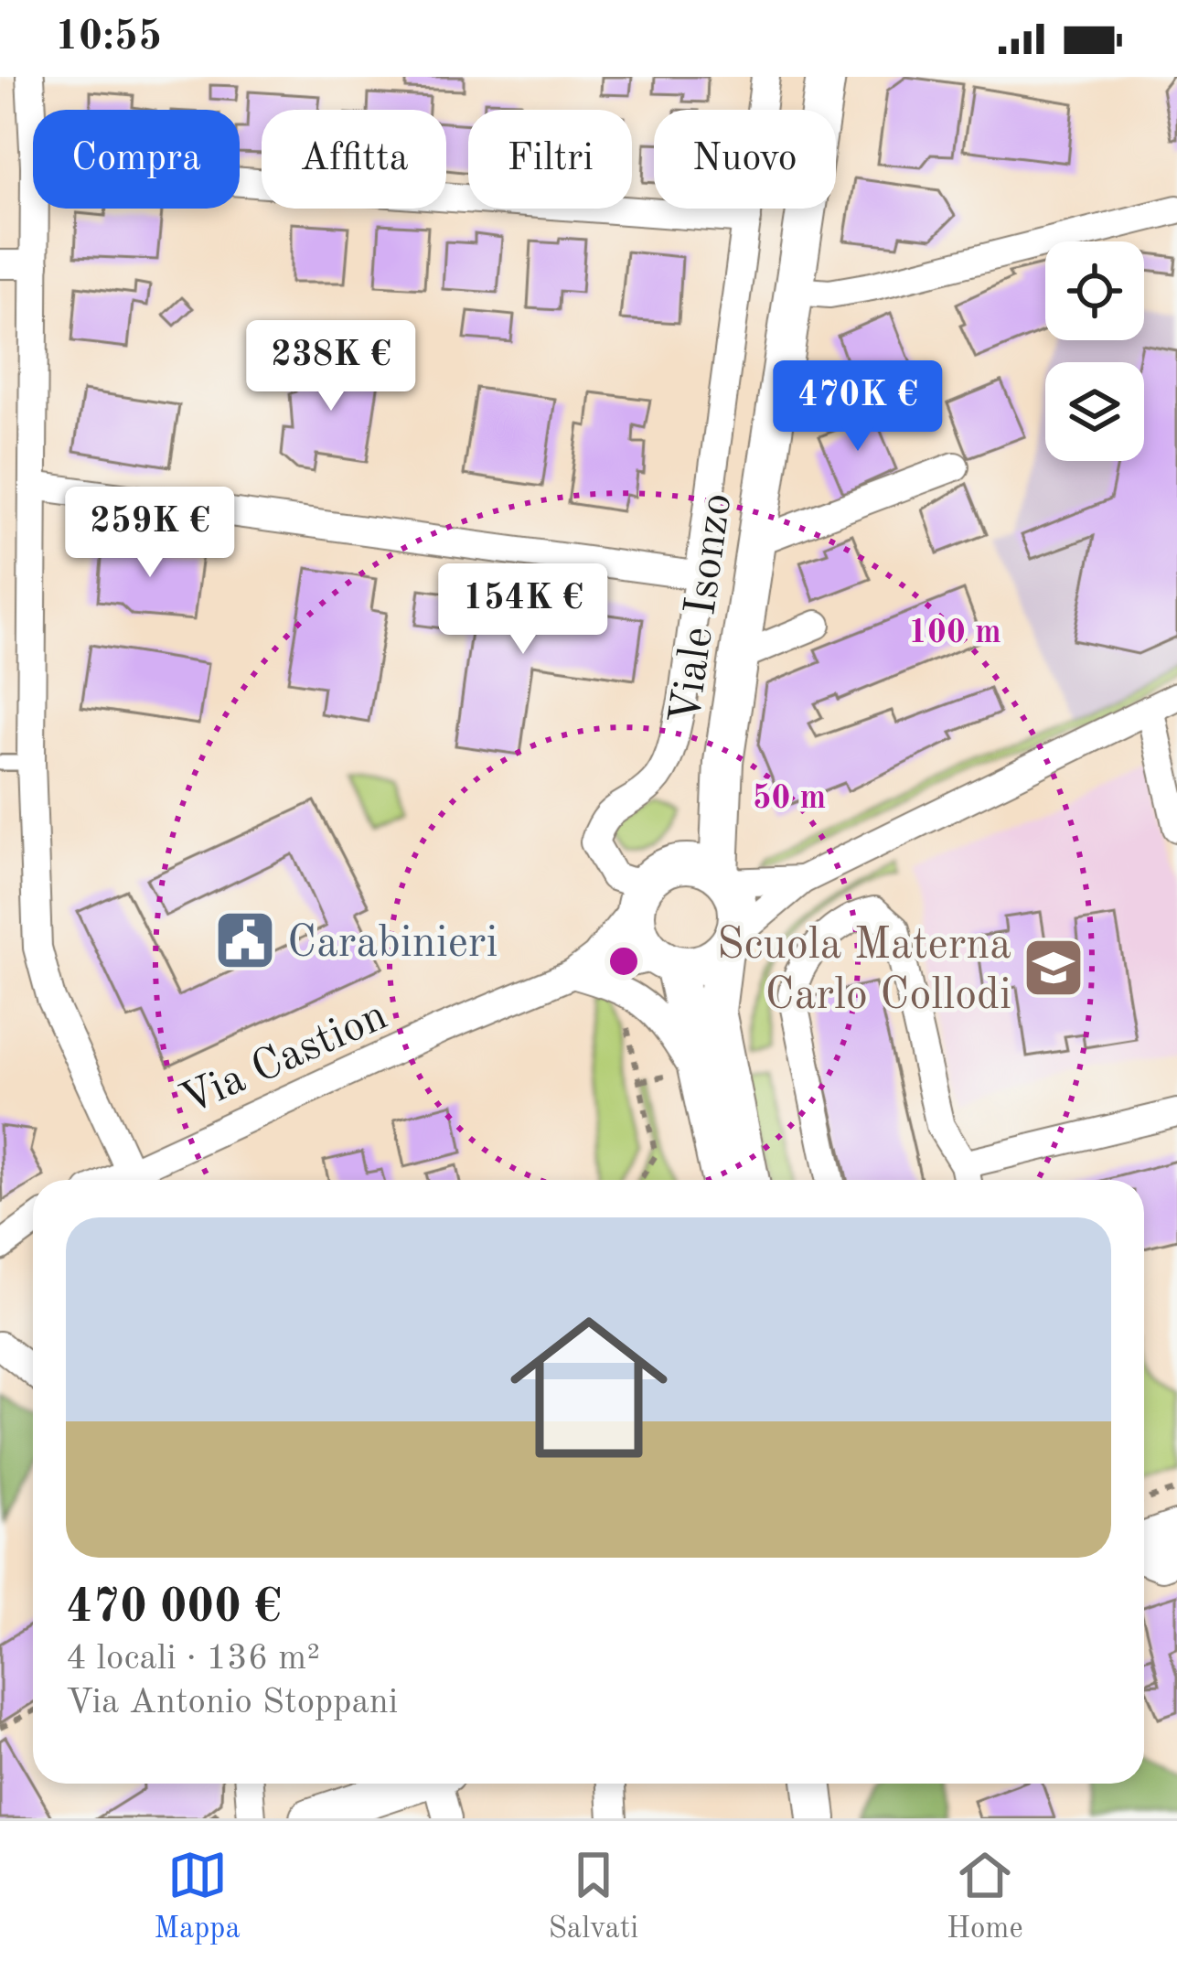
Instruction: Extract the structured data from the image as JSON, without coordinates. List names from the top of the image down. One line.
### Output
{"streets":{"main road":["Viale Isonzo"],"street":["Via Castion"]},"crossings":[["Viale Isonzo","Via Castion"]],"places":{"public building":["Carabinieri"],"school or university":["Scuola Materna Carlo Collodi"]},"page":{"status":"10:55","chip":["Compra","Affitta","Filtri","Nuovo"],"price":["238K €","470K €","259K €","154K €"],"list":[{"name":"470 000 €","note":"4 locali · 136 m² · Via Antonio Stoppani"}],"tabs":["Mappa","Salvati","Home"]},"rings":["100 m","50 m"]}
